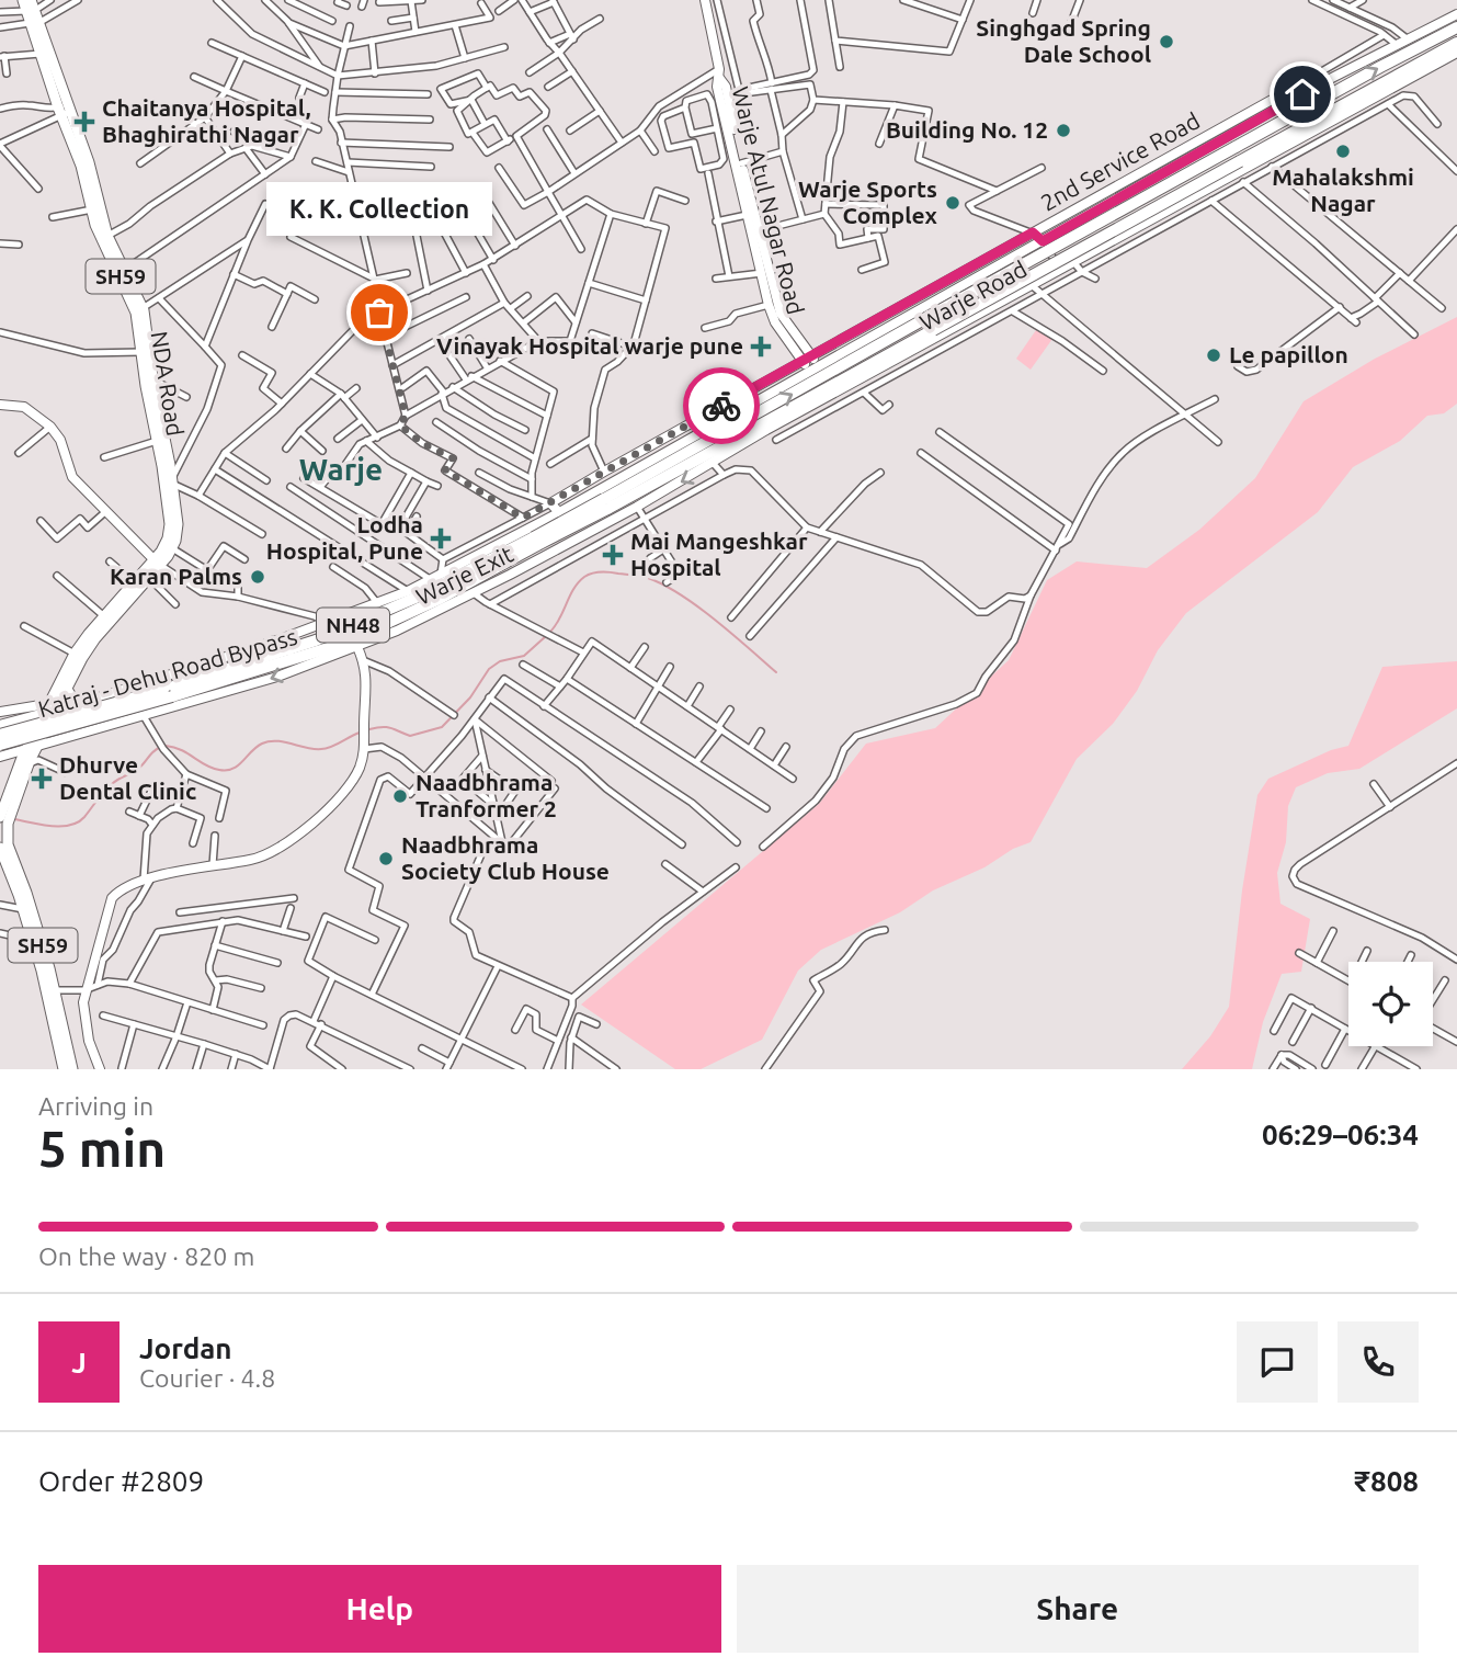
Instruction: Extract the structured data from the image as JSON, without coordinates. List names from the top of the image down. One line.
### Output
{"streets":{"highway":["NH48","Katraj - Dehu Road Bypass"],"main road":["SH59","NDA Road"],"street":["2nd Service Road","Warje Atul Nagar Road","Warje Road","Warje Exit"]},"crossings":[["2nd Service Road","Warje Atul Nagar Road"],["2nd Service Road","Warje Road"],["Warje Atul Nagar Road","Warje Road"],["SH59","NDA Road"],["SH59","Warje Exit"],["Warje Road","Warje Exit"],["Warje Road","Katraj - Dehu Road Bypass"],["NDA Road","Warje Exit"],["Warje Exit","Katraj - Dehu Road Bypass"]],"districts":["Warje"],"places":{"other":["Singhgad Spring Dale School","Building No. 12","Mahalakshmi Nagar","Warje Sports Complex","K. K. Collection","Le papillon","Karan Palms","Naadbhrama Tranformer 2","Naadbhrama Society Club House"],"health":["Chaitanya Hospital, Bhaghirathi Nagar","Vinayak Hospital warje pune","Lodha Hospital, Pune","Mai Mangeshkar Hospital","Dhurve Dental Clinic"]},"page":{"bubble":"K. K. Collection","heading":["5 min","Arriving in","06:29–06:34"],"panel":["Jordan","Courier · 4.8","Order #2809","₹808"],"bar":"On the way · 820 m","round":"J","buttons":["Help","Share"]}}
